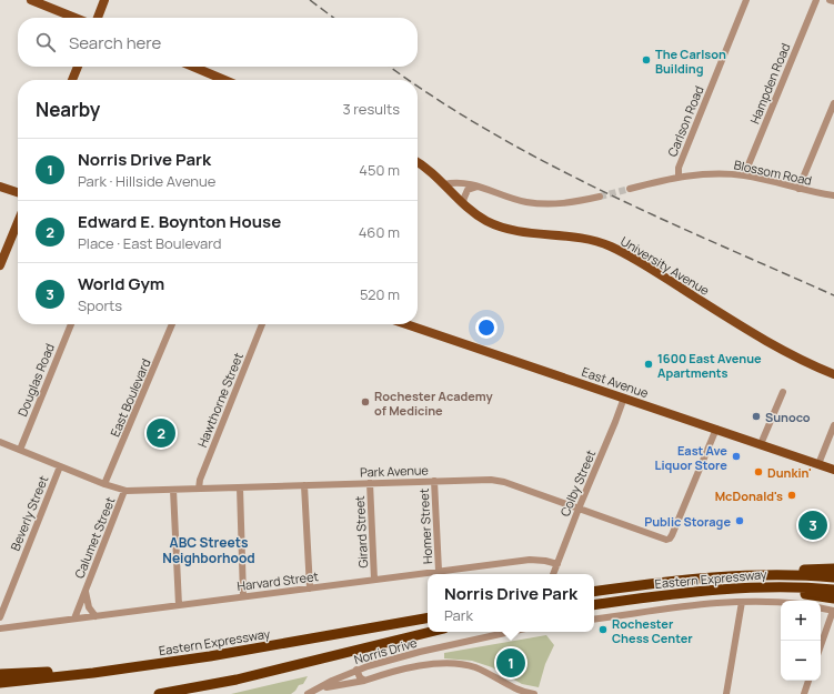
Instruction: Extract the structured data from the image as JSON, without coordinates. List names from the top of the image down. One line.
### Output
{"streets":{"highway":["Eastern Expressway"],"main road":["University Avenue","East Avenue"],"street":["Hampden Road","Carlson Road","Blossom Road","Douglas Road","East Boulevard","Hawthorne Street","Park Avenue","Colby Street","Beverly Street","Homer Street","Girard Street","Calumet Street","Harvard Street","Norris Drive"]},"crossings":[["Hampden Road","Blossom Road"],["Carlson Road","Blossom Road"],["Douglas Road","Park Avenue"],["East Avenue","Park Avenue"],["East Avenue","Colby Street"],["East Boulevard","Park Avenue"],["Hawthorne Street","Park Avenue"],["Park Avenue","Colby Street"],["Park Avenue","Beverly Street"],["Park Avenue","Homer Street"],["Park Avenue","Girard Street"],["Park Avenue","Calumet Street"],["Colby Street","Harvard Street"],["Homer Street","Harvard Street"],["Girard Street","Harvard Street"],["Calumet Street","Harvard Street"]],"districts":["ABC Streets Neighborhood"],"places":["The Carlson Building","1600 East Avenue Apartments","Rochester Academy of Medicine","Sunoco","East Ave Liquor Store","Dunkin'","McDonald's","Public Storage","Rochester Chess Center"],"page":{"search":"Search here","heading":["Nearby","3 results"],"list":[{"mark":"1","name":"Norris Drive Park","note":"Park · Hillside Avenue","value":"450 m"},{"mark":"2","name":"Edward E. Boynton House","note":"Place · East Boulevard","value":"460 m"},{"mark":"3","name":"World Gym","note":"Sports","value":"520 m"}],"pins":["2","3","1"],"popup":["Norris Drive Park","Park"],"map_buttons":["+","−"]}}
